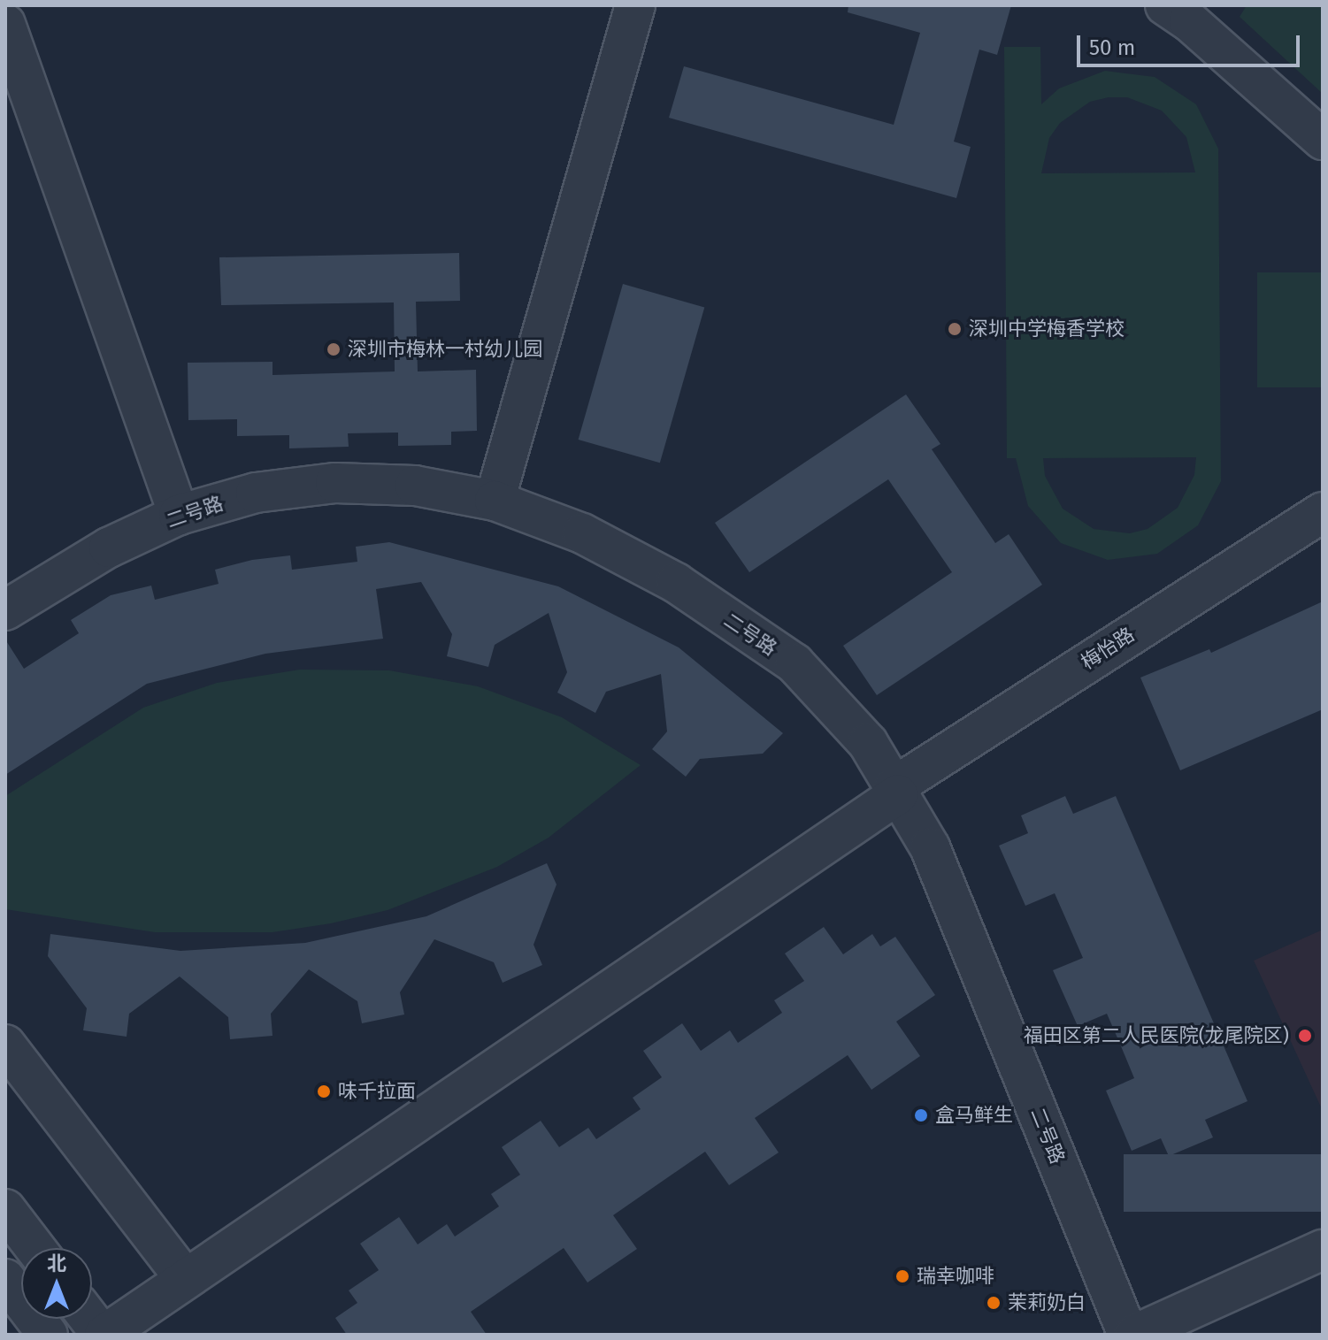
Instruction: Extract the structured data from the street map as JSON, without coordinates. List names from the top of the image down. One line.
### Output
{"streets":{"street":["二号路","梅怡路"]},"crossings":[["二号路","梅怡路"]],"places":["深圳中学梅香学校","深圳市梅林一村幼儿园","福田区第二人民医院(龙尾院区)","味千拉面","盒马鲜生","瑞幸咖啡","茉莉奶白"],"scale_bar":"50 m","north":"top"}
